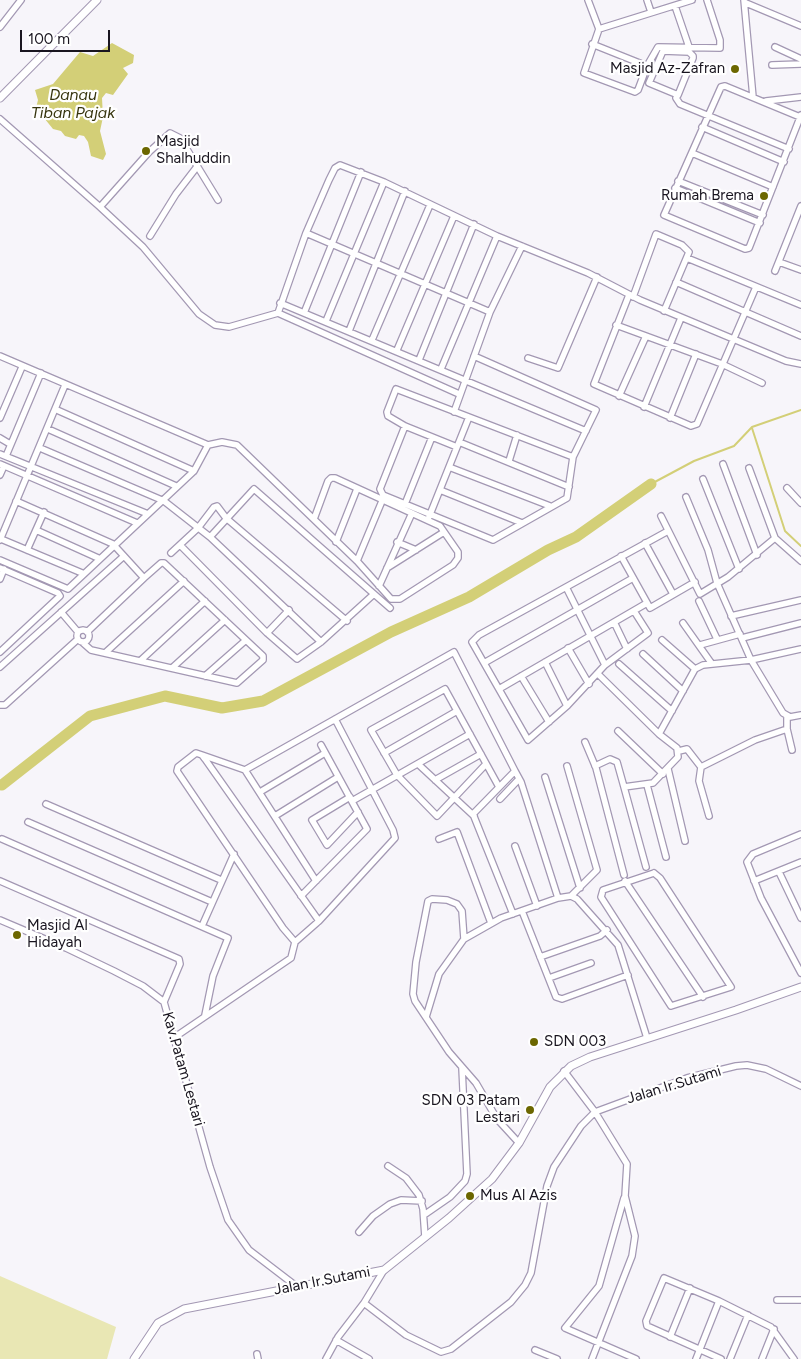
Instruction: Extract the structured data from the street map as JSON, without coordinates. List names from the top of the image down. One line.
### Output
{"streets":{"street":["Kav.Patam Lestari","Jalan Ir.Sutami"]},"crossings":[["Kav.Patam Lestari","Jalan Ir.Sutami"]],"water":["Danau Tiban Pajak"],"places":["Masjid Az-Zafran","Masjid Shalhuddin","Rumah Brema","Masjid Al Hidayah","SDN 003","SDN 03 Patam Lestari","Mus Al Azis"],"scale_bar":"100 m"}
